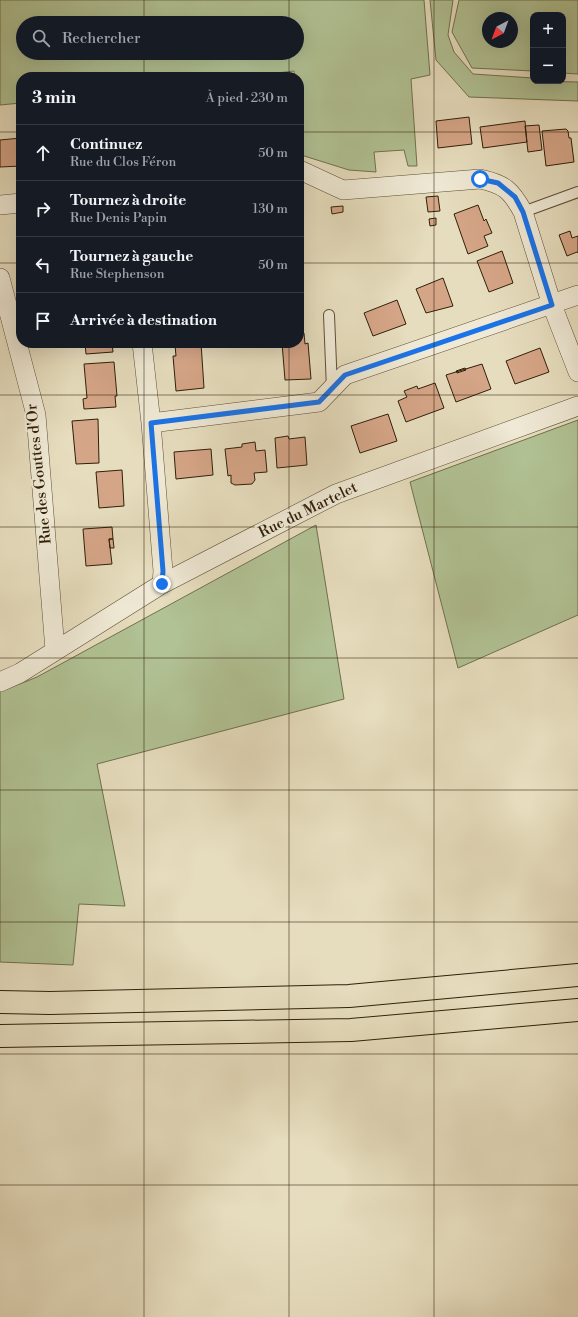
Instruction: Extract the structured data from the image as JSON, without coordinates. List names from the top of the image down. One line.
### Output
{"streets":{"street":["Rue des Gouttes d'Or","Rue du Martelet"]},"crossings":[["Rue des Gouttes d'Or","Rue du Martelet"]],"north":"bottom left","page":{"map_buttons":["+","−"],"search":"Rechercher","heading":["3 min","À pied · 230 m"],"list":[["Continuez","Rue du Clos Féron","50 m"],["Tournez à droite","Rue Denis Papin","130 m"],["Tournez à gauche","Rue Stephenson","50 m"],"Arrivée à destination"]}}
